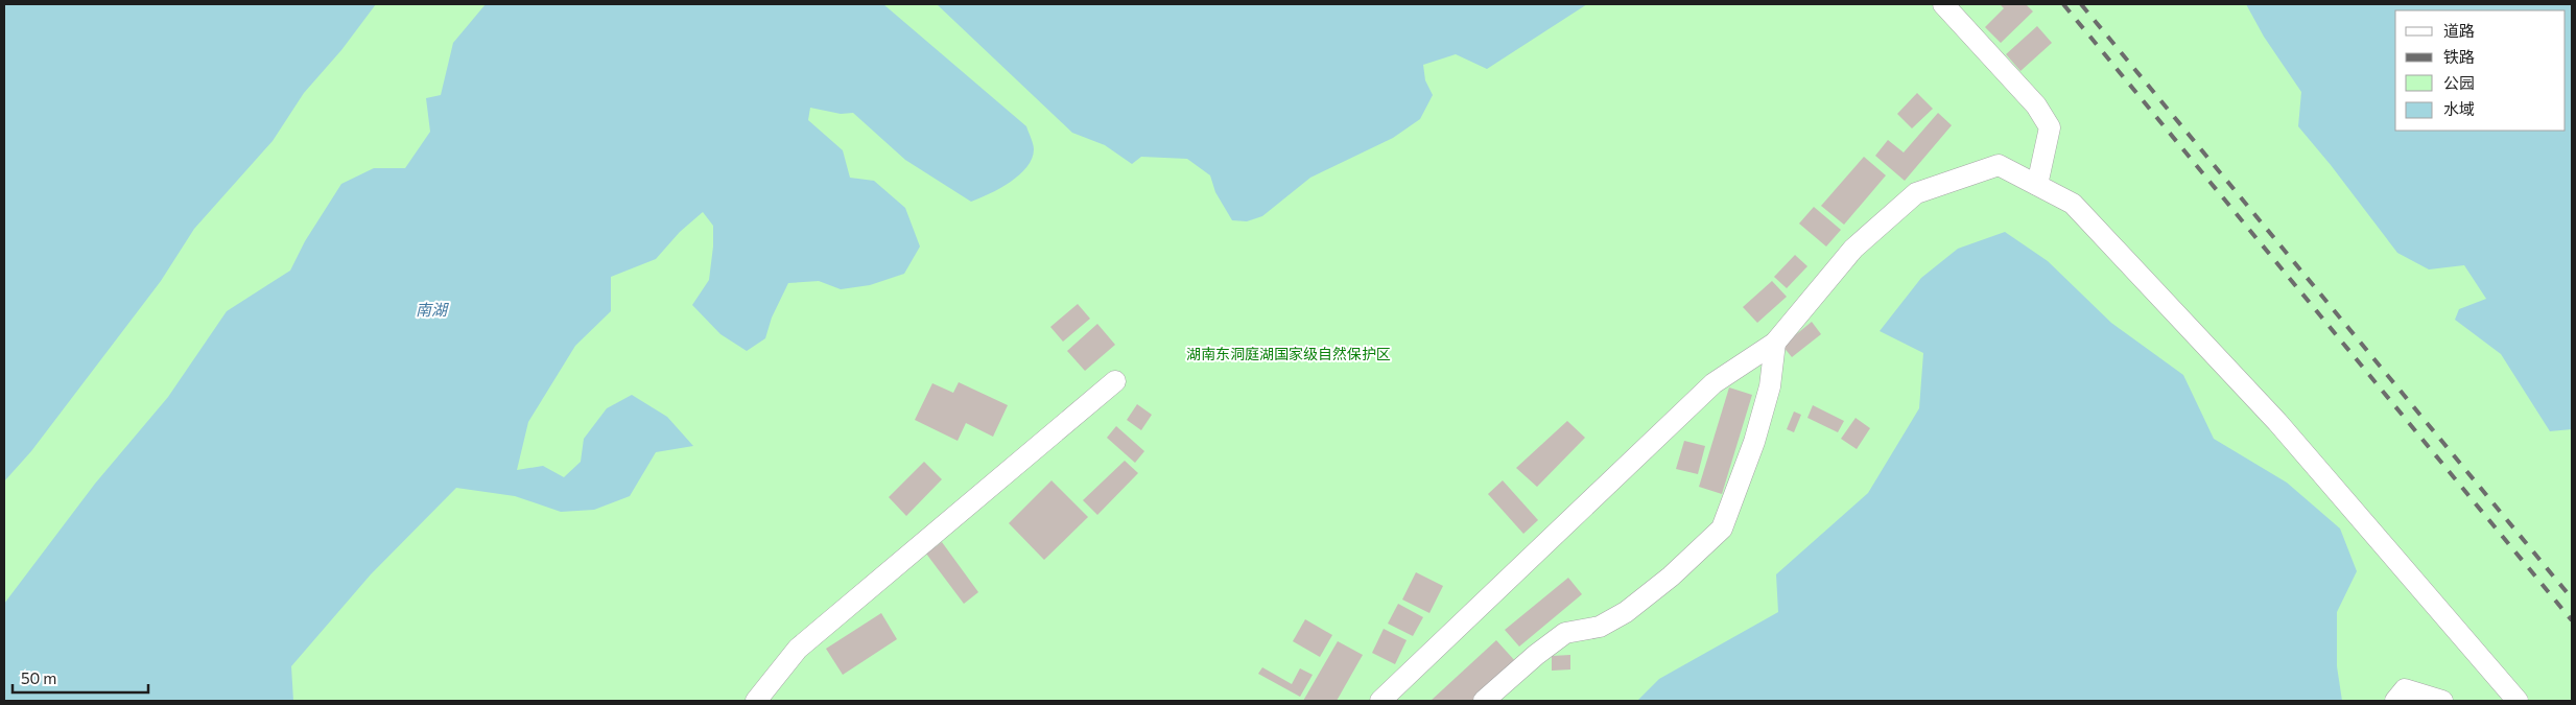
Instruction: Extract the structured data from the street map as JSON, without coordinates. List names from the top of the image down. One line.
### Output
{"water":["南湖"],"parks":["湖南东洞庭湖国家级自然保护区"],"legend":["道路","铁路","公园","水域"],"scale_bar":"50 m"}
